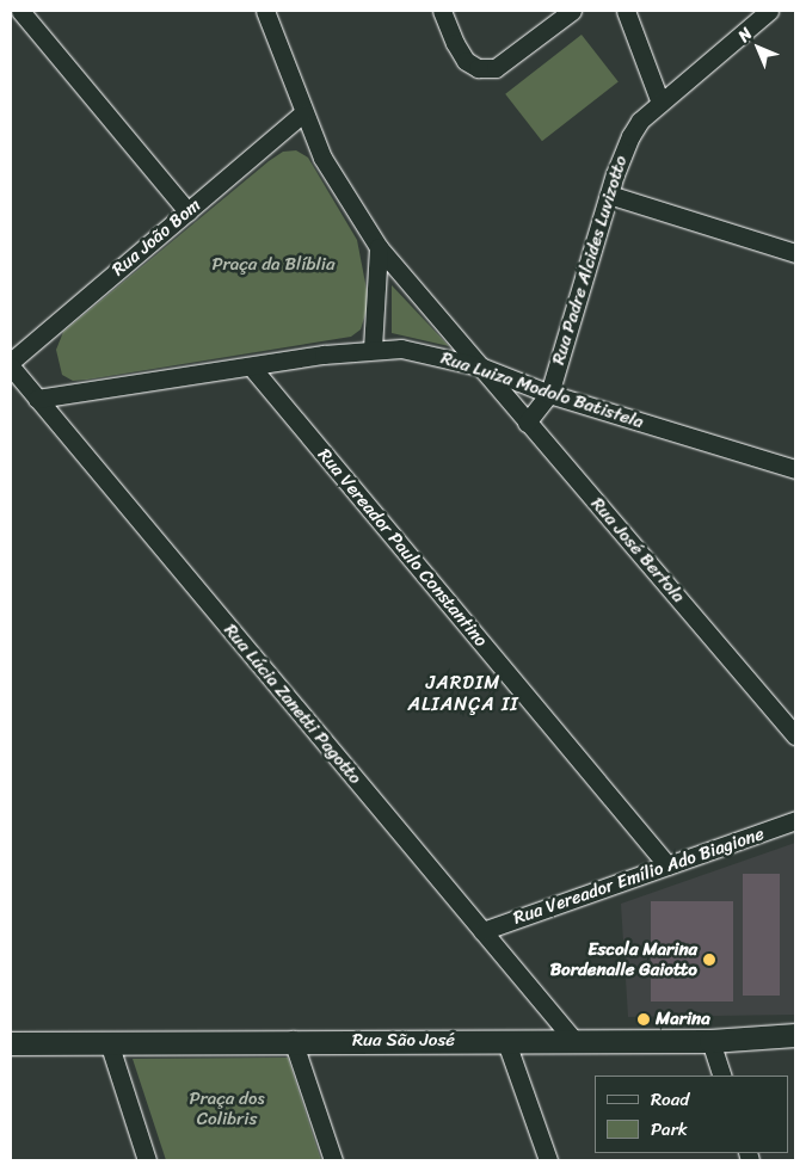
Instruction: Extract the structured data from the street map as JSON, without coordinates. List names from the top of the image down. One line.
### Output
{"streets":{"street":["Rua João Bom","Rua Padre Alcides Luvizotto","Rua Luiza Modolo Batistela","Rua Vereador Paulo Constantino","Rua José Bertola","Rua Lúcia Zanetti Pagotto","Rua Vereador Emílio Ado Biagione","Rua São José"]},"crossings":[["Rua João Bom","Rua José Bertola"],["Rua Padre Alcides Luvizotto","Rua Luiza Modolo Batistela"],["Rua Padre Alcides Luvizotto","Rua José Bertola"],["Rua Luiza Modolo Batistela","Rua Vereador Paulo Constantino"],["Rua Luiza Modolo Batistela","Rua José Bertola"],["Rua Luiza Modolo Batistela","Rua Lúcia Zanetti Pagotto"],["Rua Vereador Paulo Constantino","Rua Vereador Emílio Ado Biagione"],["Rua Lúcia Zanetti Pagotto","Rua Vereador Emílio Ado Biagione"],["Rua Lúcia Zanetti Pagotto","Rua São José"]],"districts":["JARDIM ALIANÇA II"],"parks":["Praça da Blíblia","Praça dos Colibris"],"places":["Escola Marina Bordenalle Gaiotto","Marina"],"legend":["Road","Park"],"north":"top left"}
